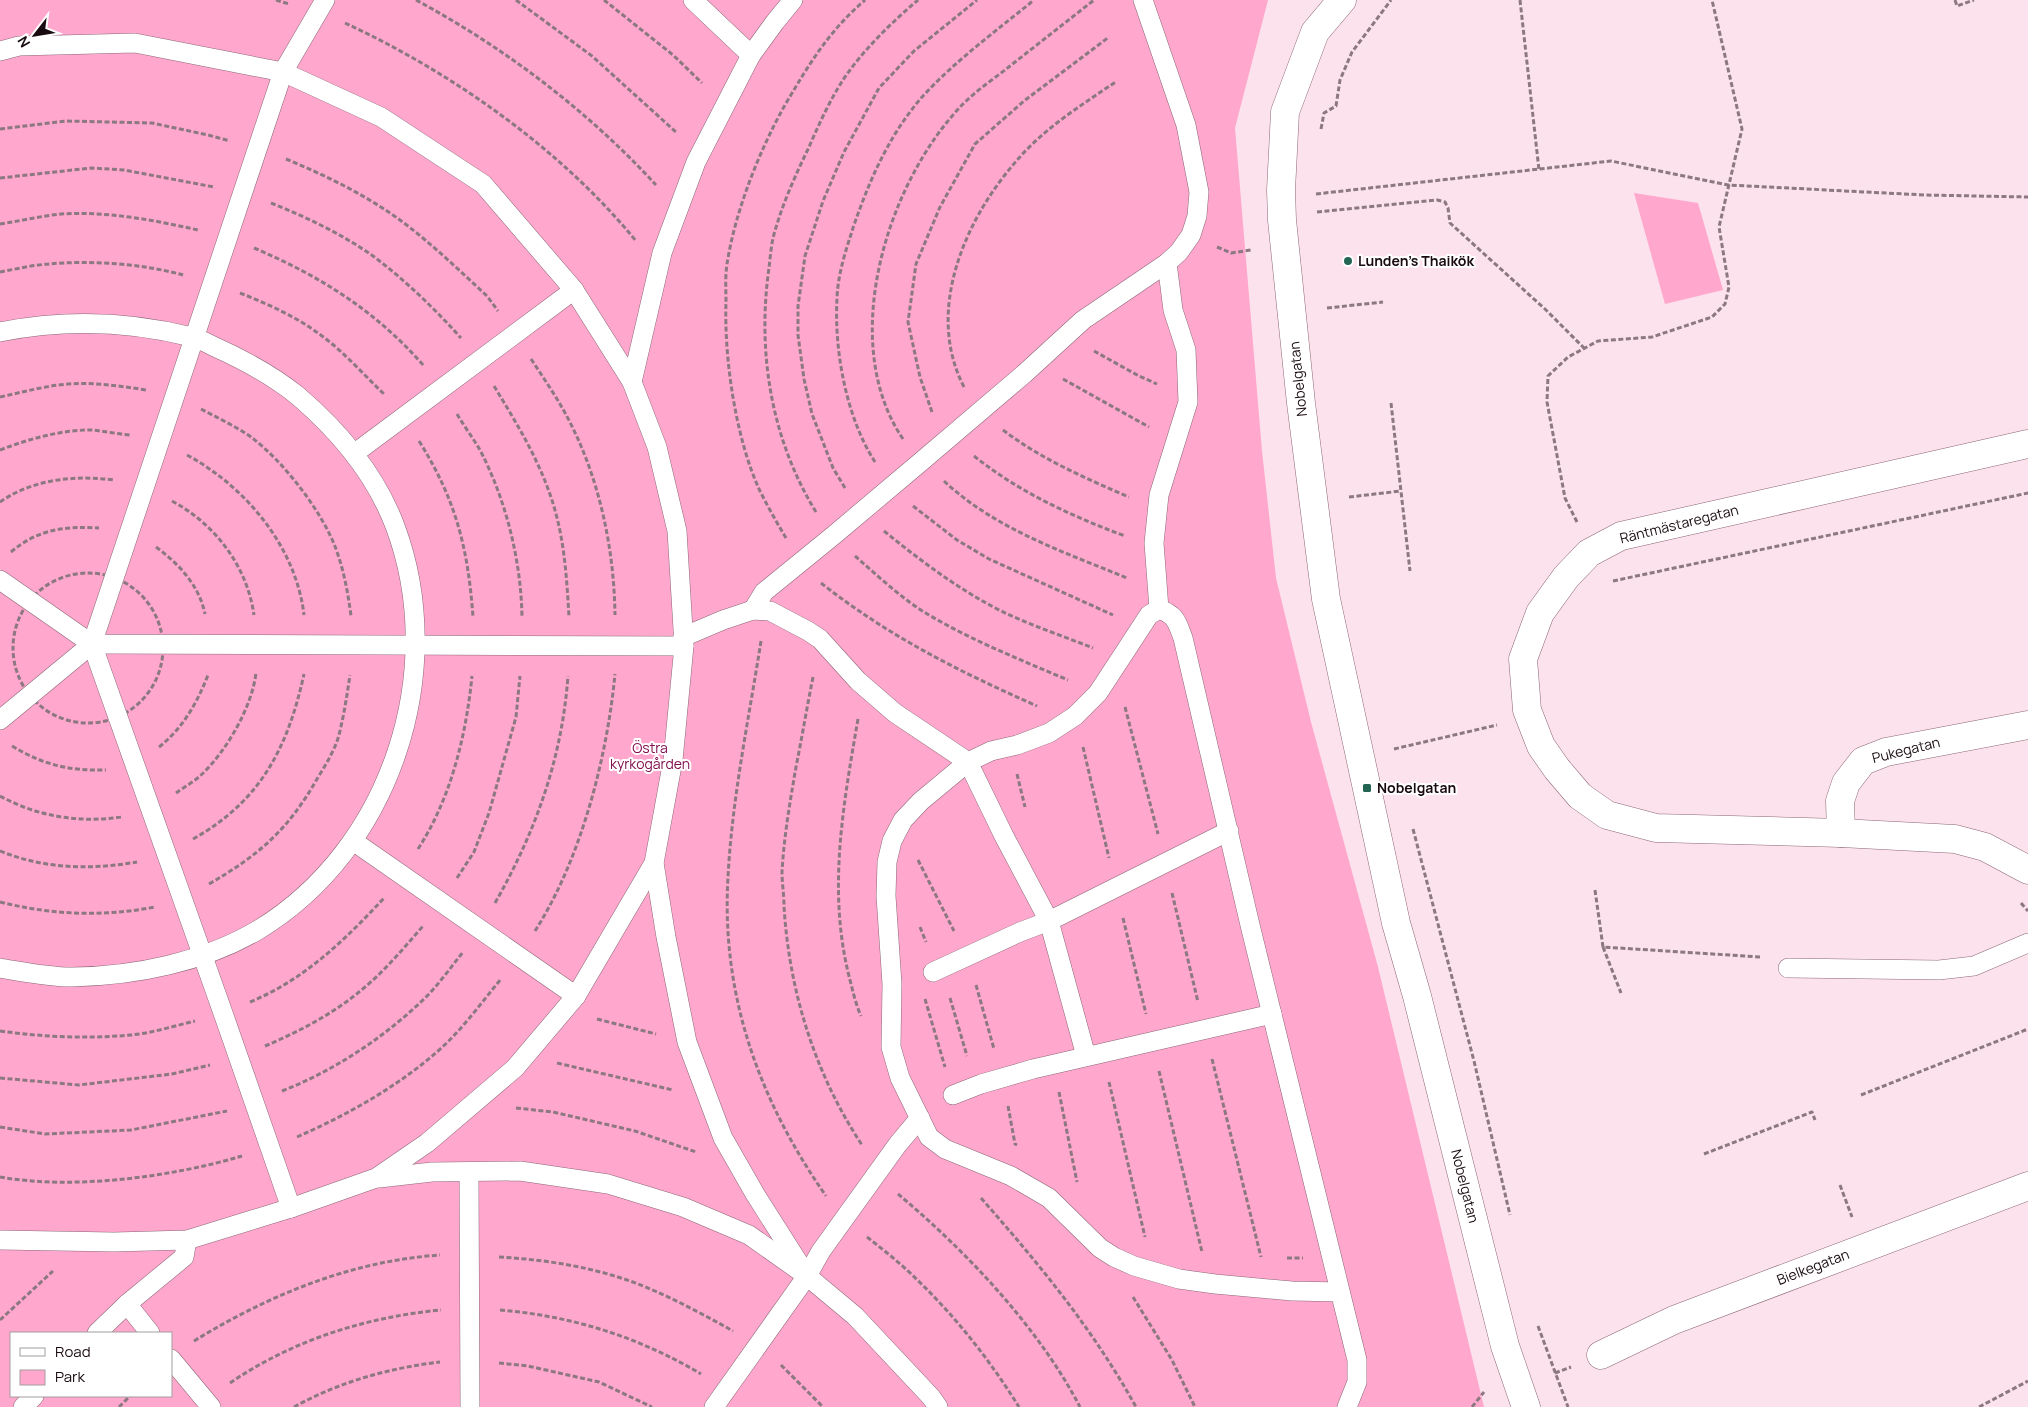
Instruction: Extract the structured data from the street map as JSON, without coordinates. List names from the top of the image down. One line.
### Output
{"streets":{"street":["Nobelgatan","Räntmästaregatan","Pukegatan","Bielkegatan"]},"crossings":[["Räntmästaregatan","Pukegatan"]],"parks":["Östra kyrkogården"],"places":{"other":["Lunden's Thaikök"],"transit":["Nobelgatan"]},"legend":["Road","Park"],"north":"bottom left"}
